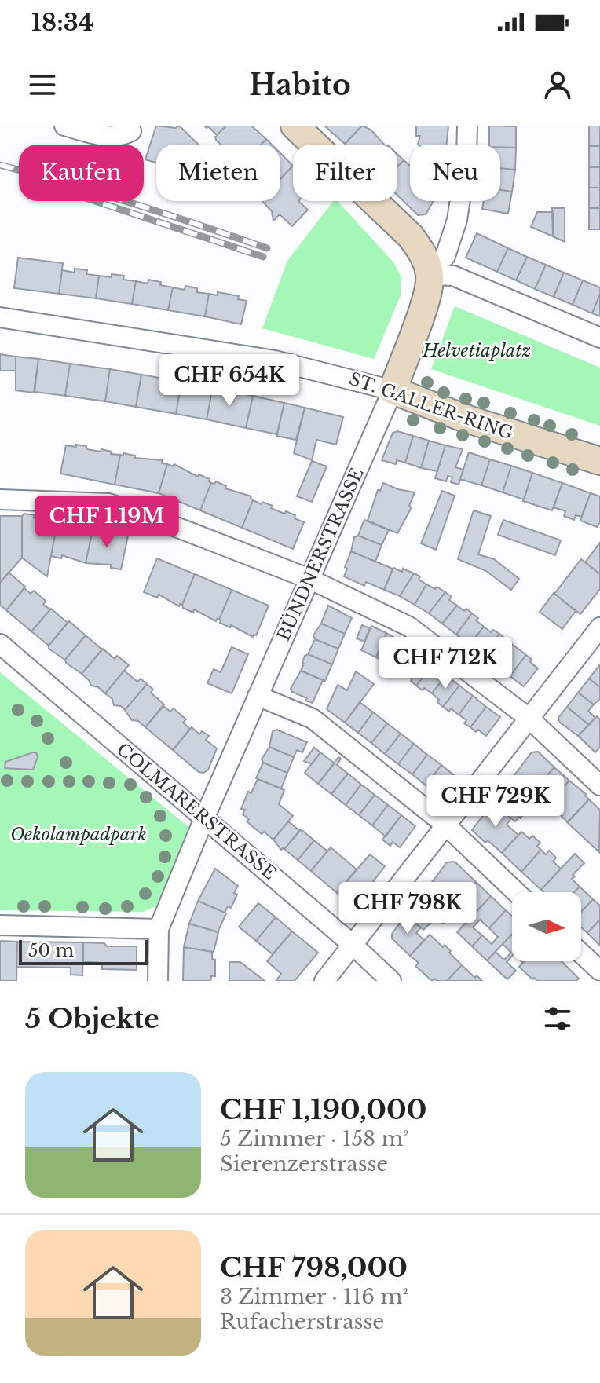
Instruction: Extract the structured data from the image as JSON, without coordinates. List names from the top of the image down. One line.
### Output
{"streets":{"street":["ST. GALLER-RING","BÜNDNERSTRASSE","COLMARERSTRASSE"]},"crossings":[["ST. GALLER-RING","BÜNDNERSTRASSE"],["BÜNDNERSTRASSE","COLMARERSTRASSE"]],"parks":["Helvetiaplatz","Oekolampadpark"],"scale_bar":"50 m","north":"right","page":{"status":"18:34","header":"Habito","chip":["Kaufen","Mieten","Filter","Neu"],"price":["CHF 654K","CHF 1.19M","CHF 712K","CHF 729K","CHF 798K"],"scale":"50 m","heading":"5 Objekte","list":[{"name":"CHF 1,190,000","note":"5 Zimmer · 158 m² · Sierenzerstrasse"},{"name":"CHF 798,000","note":"3 Zimmer · 116 m² · Rufacherstrasse"}]}}
